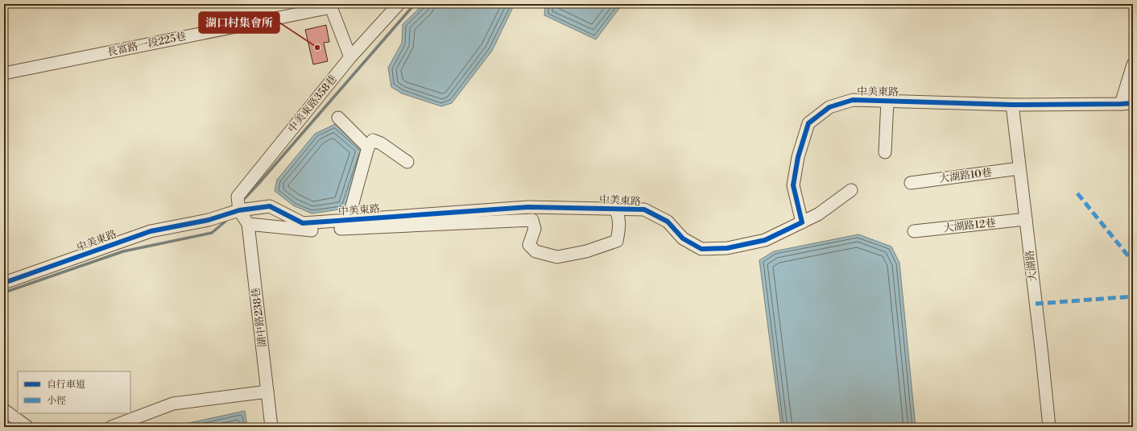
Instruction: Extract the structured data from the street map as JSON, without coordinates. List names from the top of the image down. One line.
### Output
{"streets":{"street":["長富路一段225巷","中美東路","中美東路358巷","大湖路10巷","大湖路12巷","大湖路","湖中路238巷"]},"crossings":[["長富路一段225巷","中美東路358巷"],["中美東路","中美東路358巷"],["中美東路","大湖路"],["中美東路","湖中路238巷"],["中美東路358巷","湖中路238巷"],["大湖路10巷","大湖路"],["大湖路12巷","大湖路"]],"places":["湖口村集會所"],"legend":["自行車道","小徑"]}
